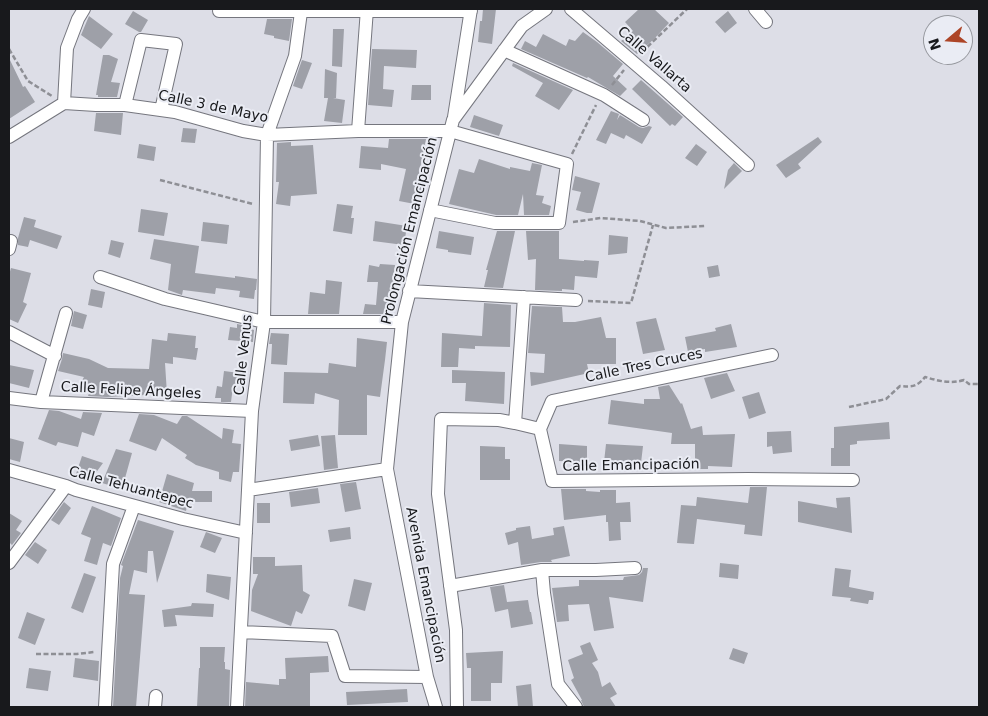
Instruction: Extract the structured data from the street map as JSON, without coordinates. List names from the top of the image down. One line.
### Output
{"streets":{"street":["Calle Vallarta","Calle 3 de Mayo","Prolongación Emancipación","Calle Venus","Calle Tres Cruces","Calle Felipe Ángeles","Calle Emancipación","Calle Tehuantepec","Avenida Emancipación"]},"crossings":[["Calle 3 de Mayo","Prolongación Emancipación"],["Calle 3 de Mayo","Calle Venus"],["Prolongación Emancipación","Avenida Emancipación"],["Calle Venus","Calle Felipe Ángeles"],["Calle Venus","Calle Tehuantepec"],["Calle Tres Cruces","Calle Emancipación"]],"north":"left"}
